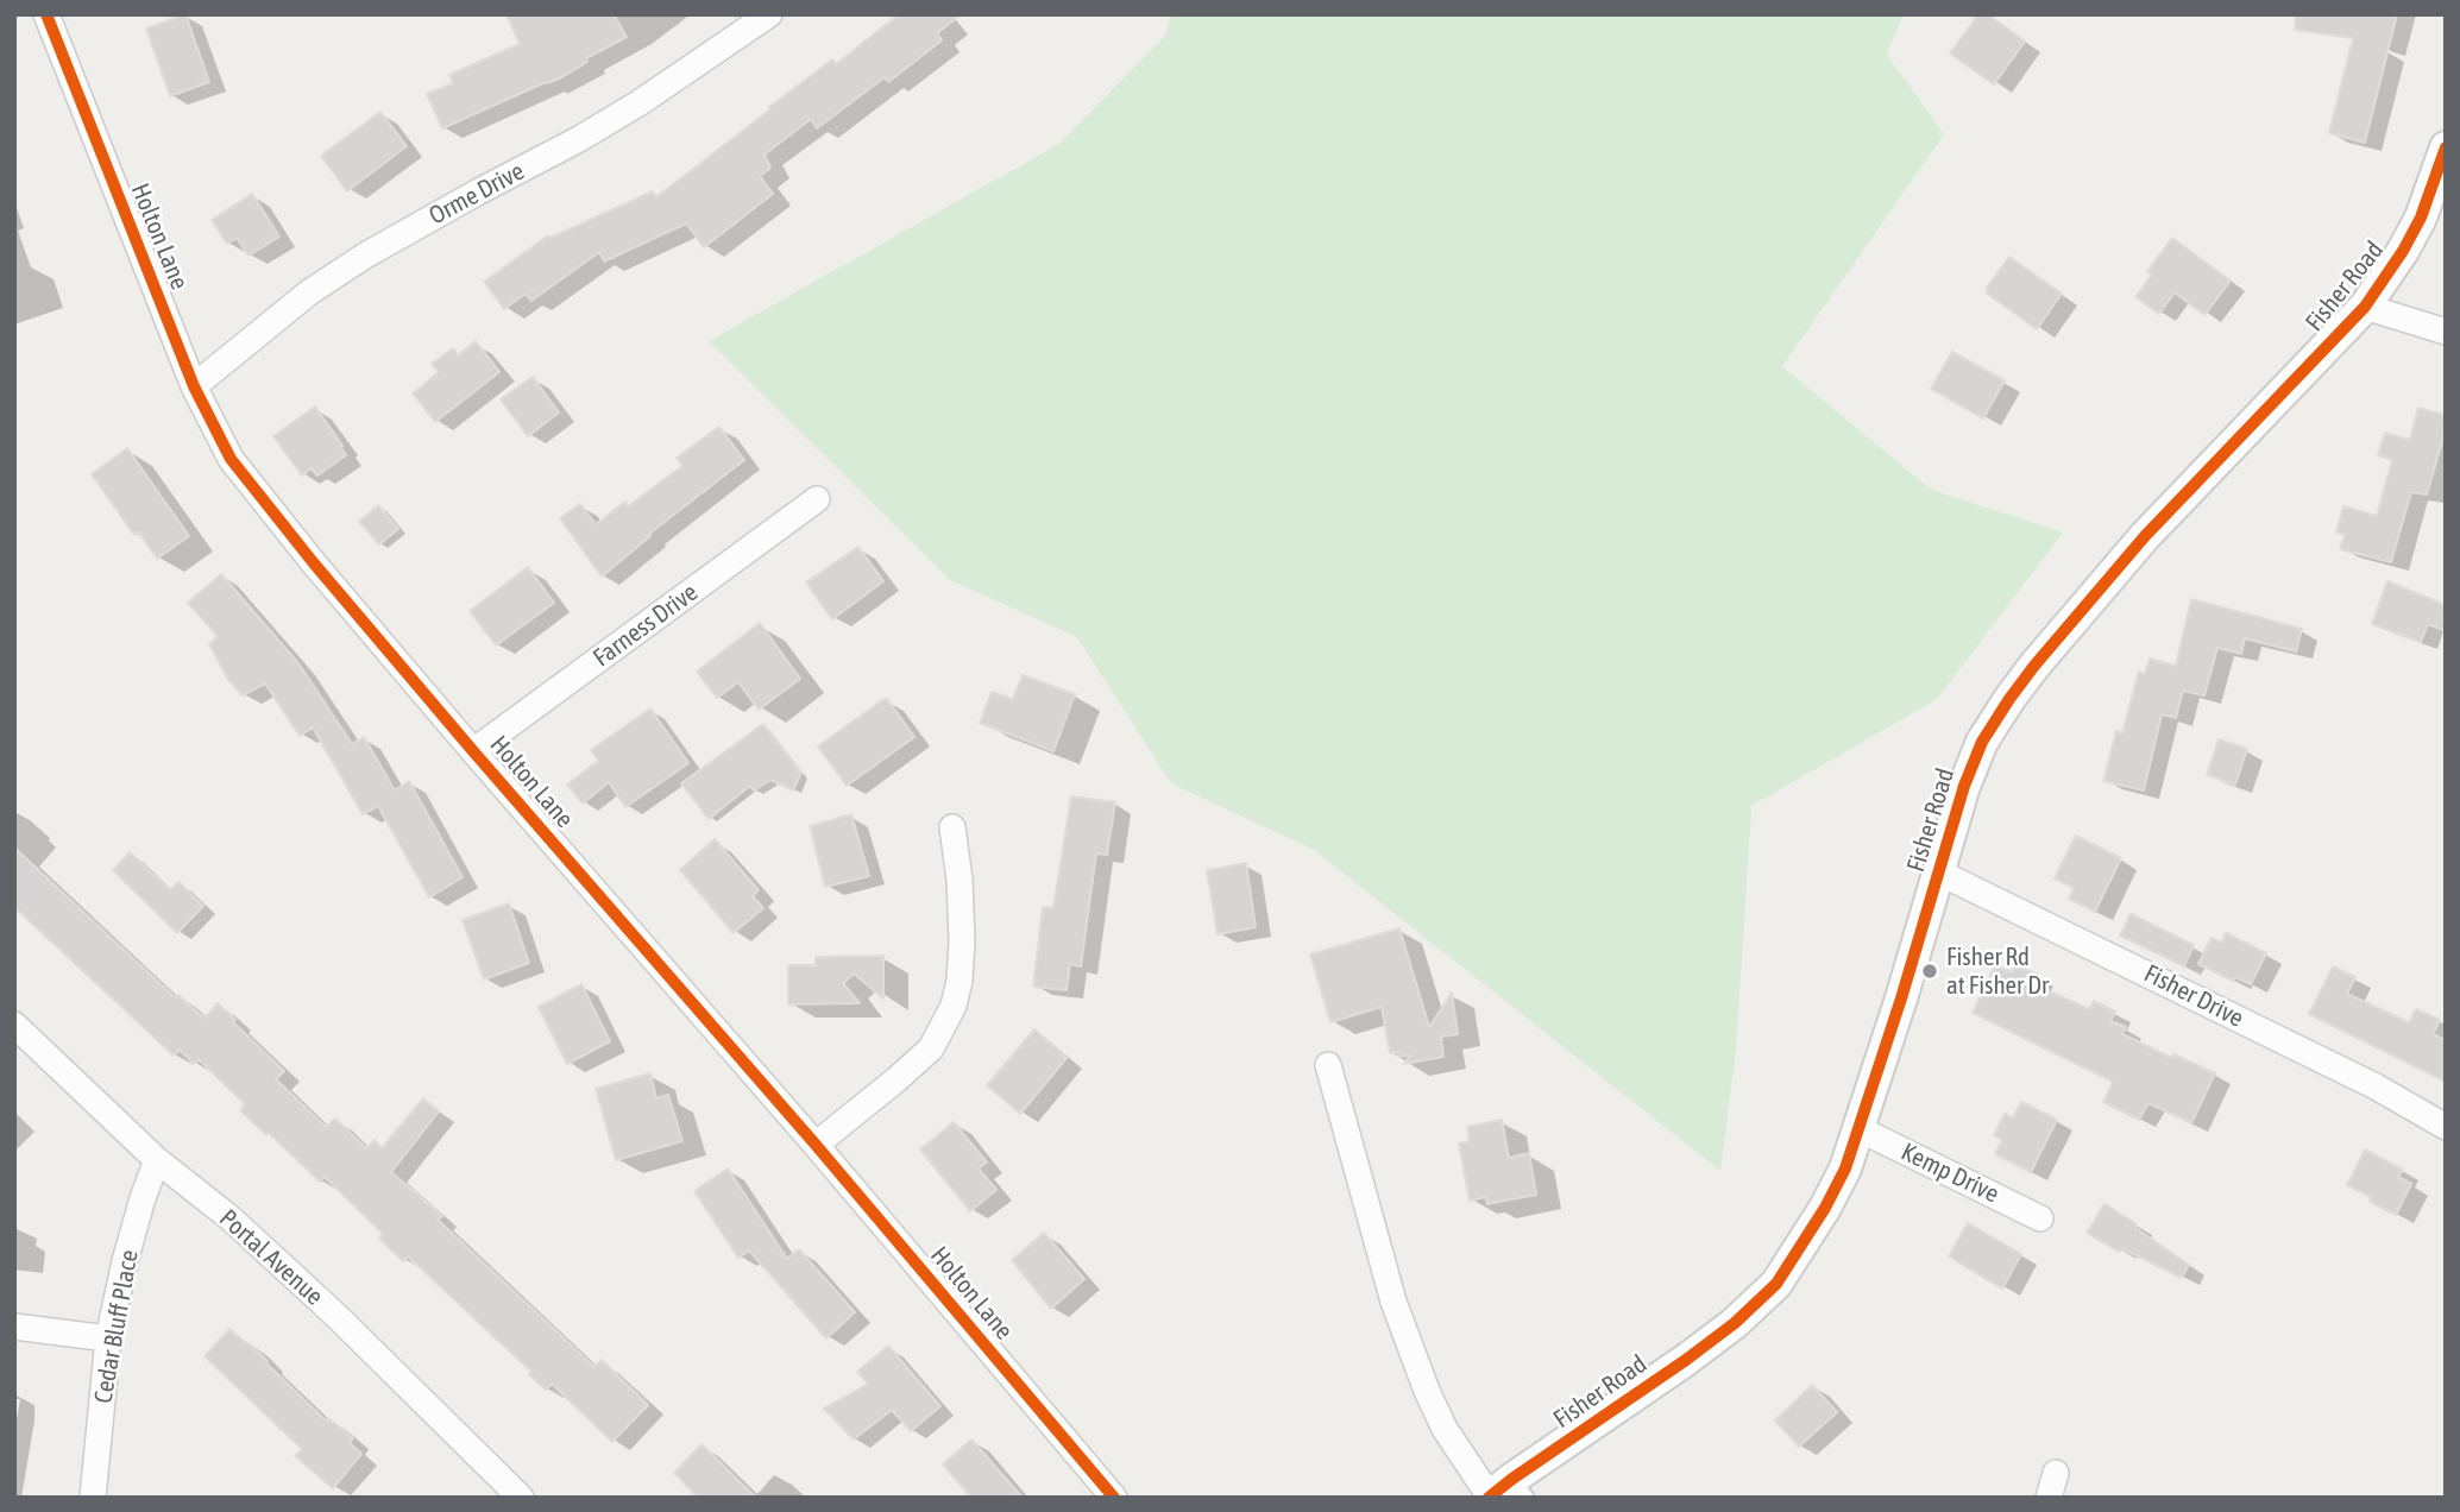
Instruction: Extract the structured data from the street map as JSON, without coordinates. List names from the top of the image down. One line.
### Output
{"streets":{"street":["Orme Drive","Holton Lane","Fisher Road","Farness Drive","Fisher Drive","Kemp Drive","Portal Avenue","Cedar Bluff Place"]},"crossings":[["Orme Drive","Holton Lane"],["Holton Lane","Farness Drive"],["Fisher Road","Fisher Drive"],["Fisher Road","Kemp Drive"],["Portal Avenue","Cedar Bluff Place"]],"places":["Fisher Rd at Fisher Dr"]}
